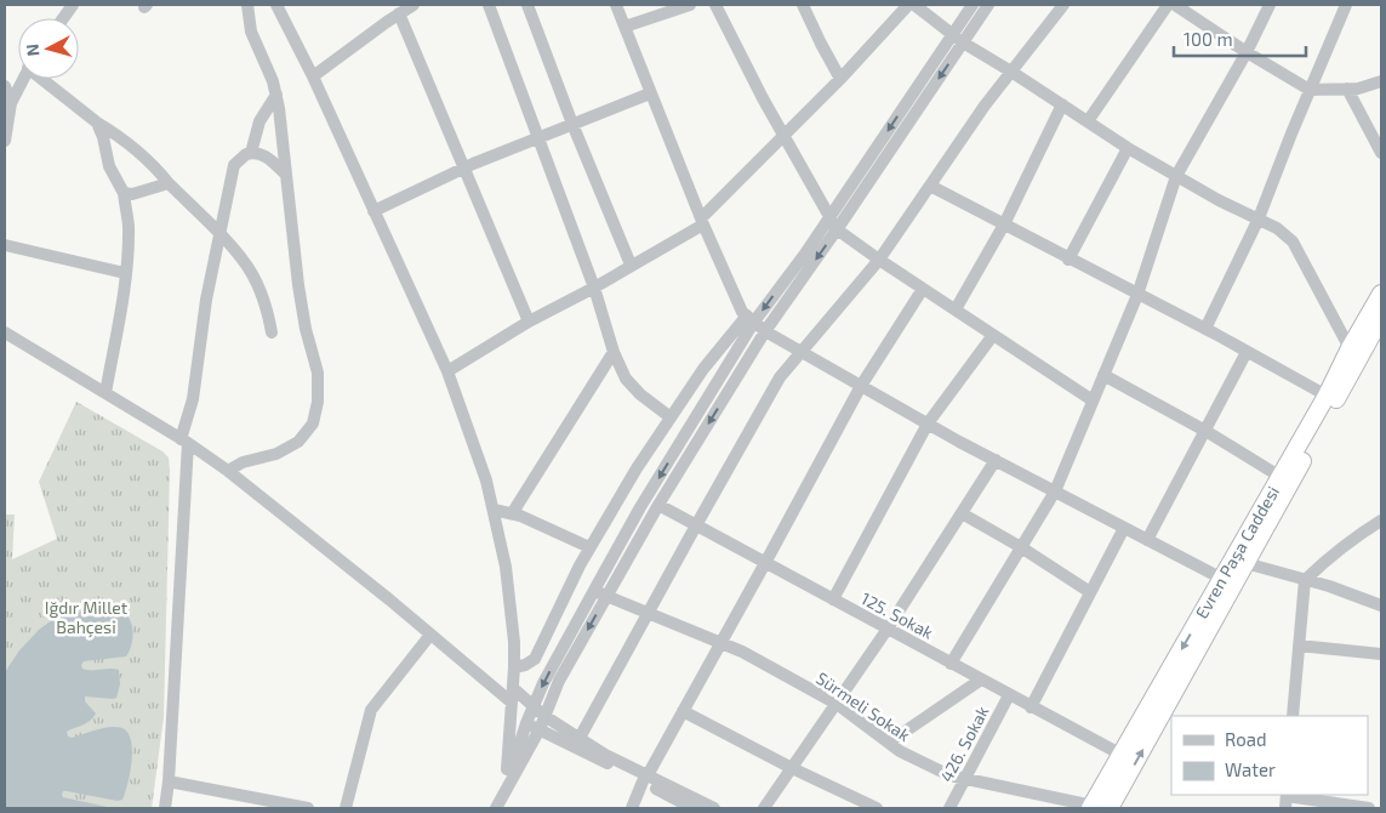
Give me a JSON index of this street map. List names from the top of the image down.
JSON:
{
  "streets": {
    "highway": ["Evren Paşa Caddesi"],
    "street": ["125. Sokak", "Sürmeli Sokak", "426. Sokak"]
  },
  "crossings": [
    ["Evren Paşa Caddesi", "125. Sokak"],
    ["Evren Paşa Caddesi", "Sürmeli Sokak"],
    ["125. Sokak", "426. Sokak"],
    ["Sürmeli Sokak", "426. Sokak"]
  ],
  "parks": ["Iğdır Millet Bahçesi"],
  "legend": ["Road", "Water"],
  "scale_bar": "100 m",
  "north": "left"
}
